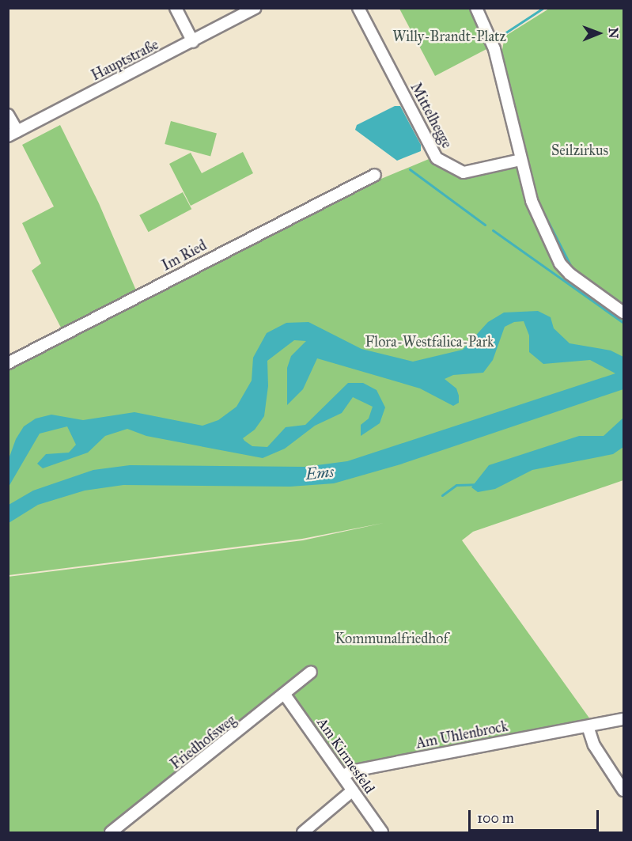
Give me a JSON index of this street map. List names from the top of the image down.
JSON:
{
  "streets": {
    "street": [
      "Hauptstraße",
      "Mittelhegge",
      "Im Ried",
      "Am Uhlenbrock",
      "Friedhofsweg",
      "Am Kirmesfeld"
    ]
  },
  "crossings": [
    ["Am Uhlenbrock", "Am Kirmesfeld"],
    ["Friedhofsweg", "Am Kirmesfeld"]
  ],
  "water": ["Ems"],
  "parks": [
    "Willy-Brandt-Platz",
    "Seilzirkus",
    "Flora-Westfalica-Park",
    "Kommunalfriedhof"
  ],
  "scale_bar": "100 m",
  "north": "right"
}
